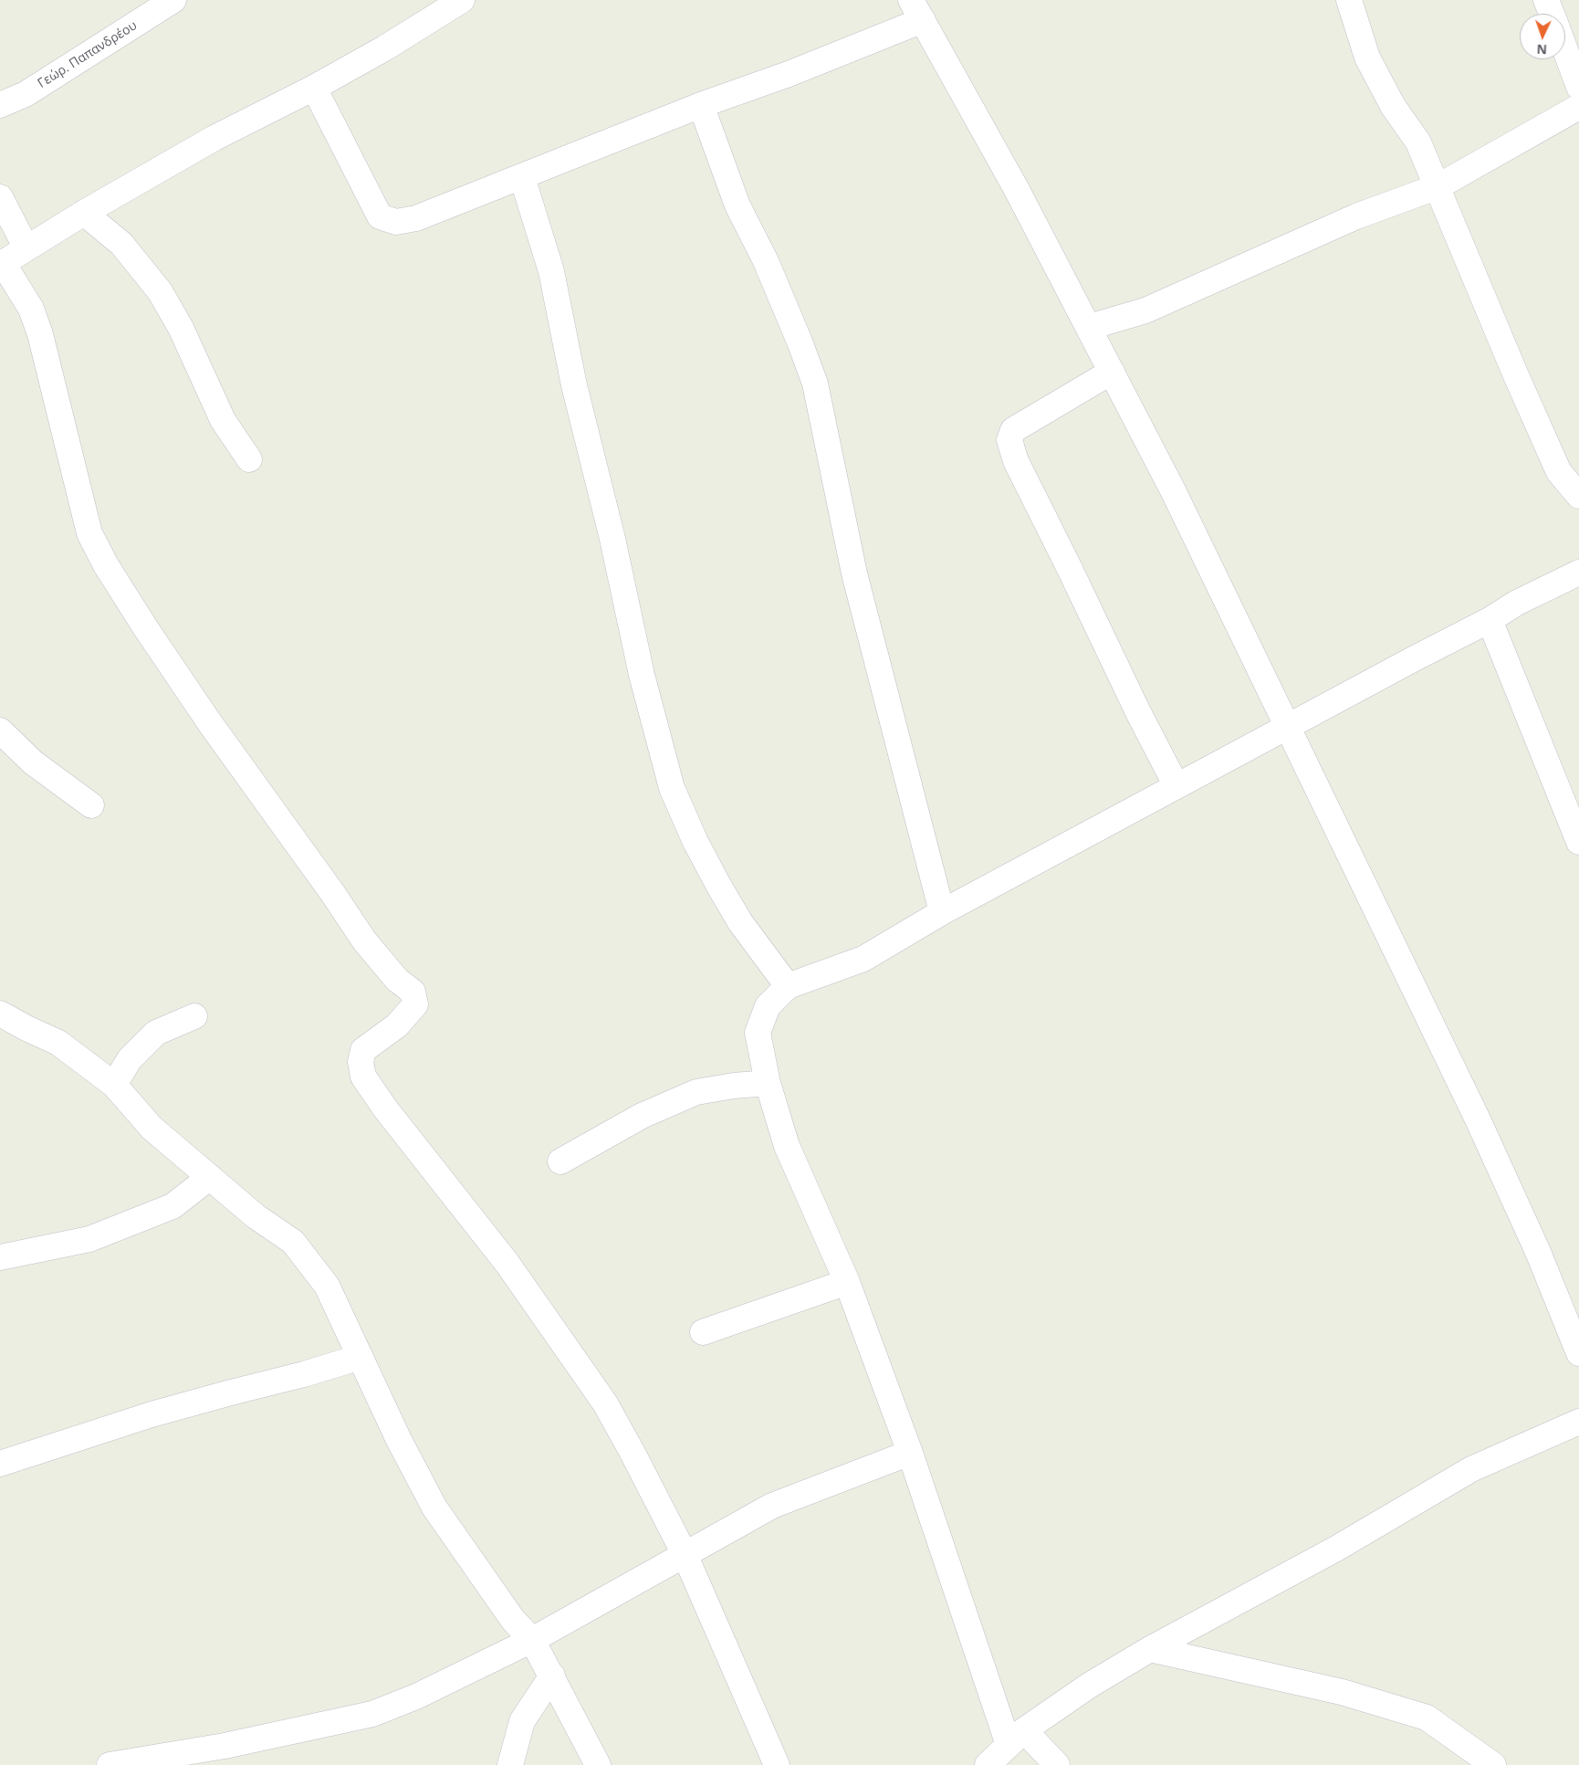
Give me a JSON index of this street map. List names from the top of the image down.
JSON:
{
  "streets": {
    "street": ["Γεώρ. Παπανδρέου"]
  },
  "north": "bottom"
}
